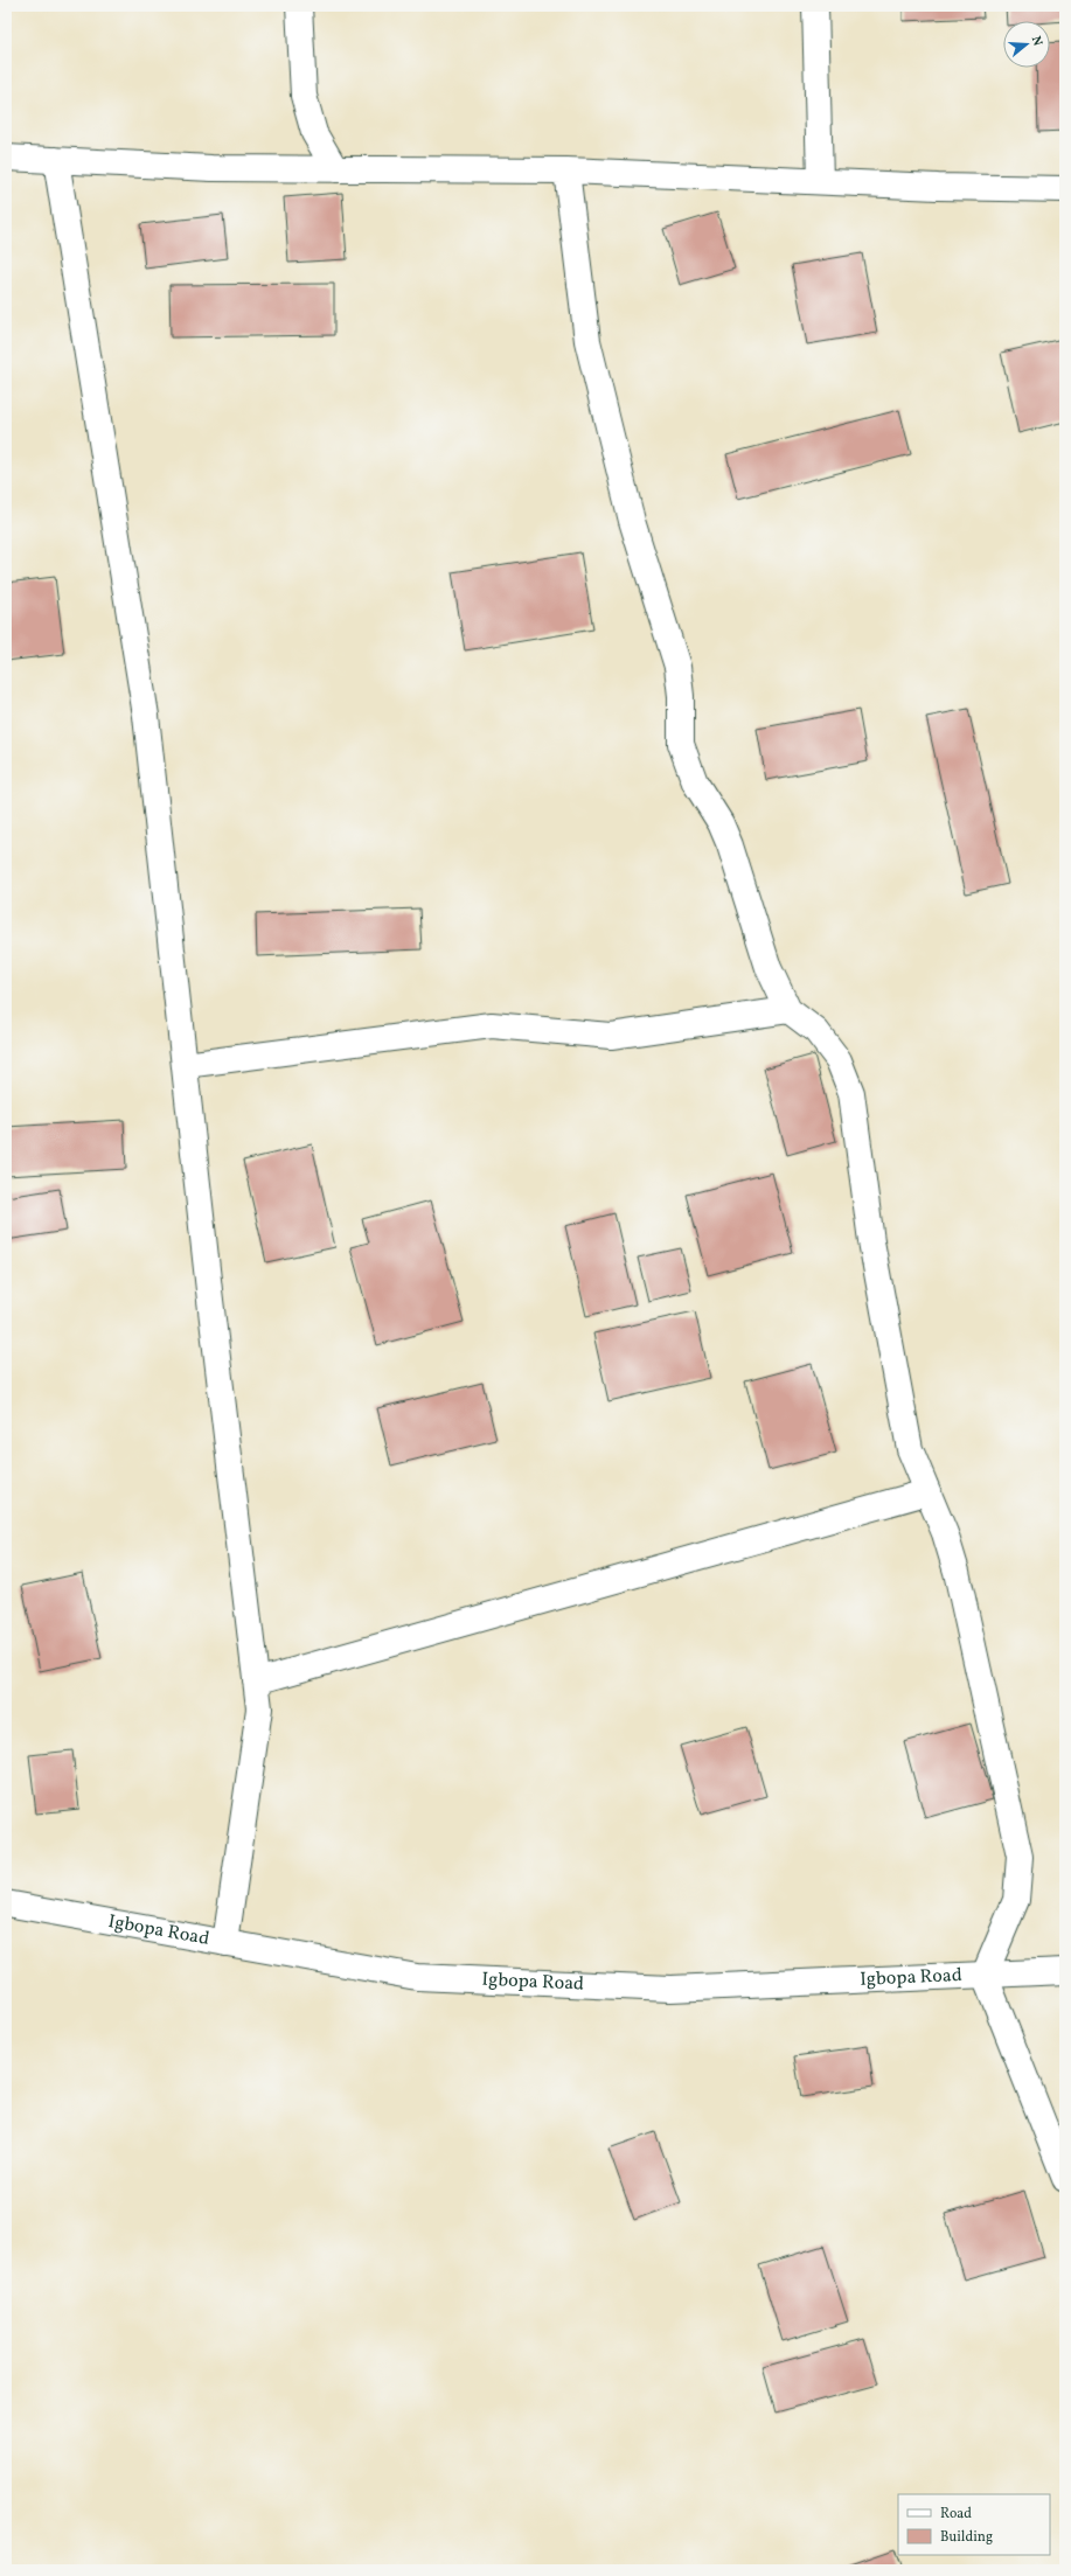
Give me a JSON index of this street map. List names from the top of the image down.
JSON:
{
  "streets": {
    "street": ["Igbopa Road"]
  },
  "legend": ["Road", "Building"],
  "north": "right"
}
